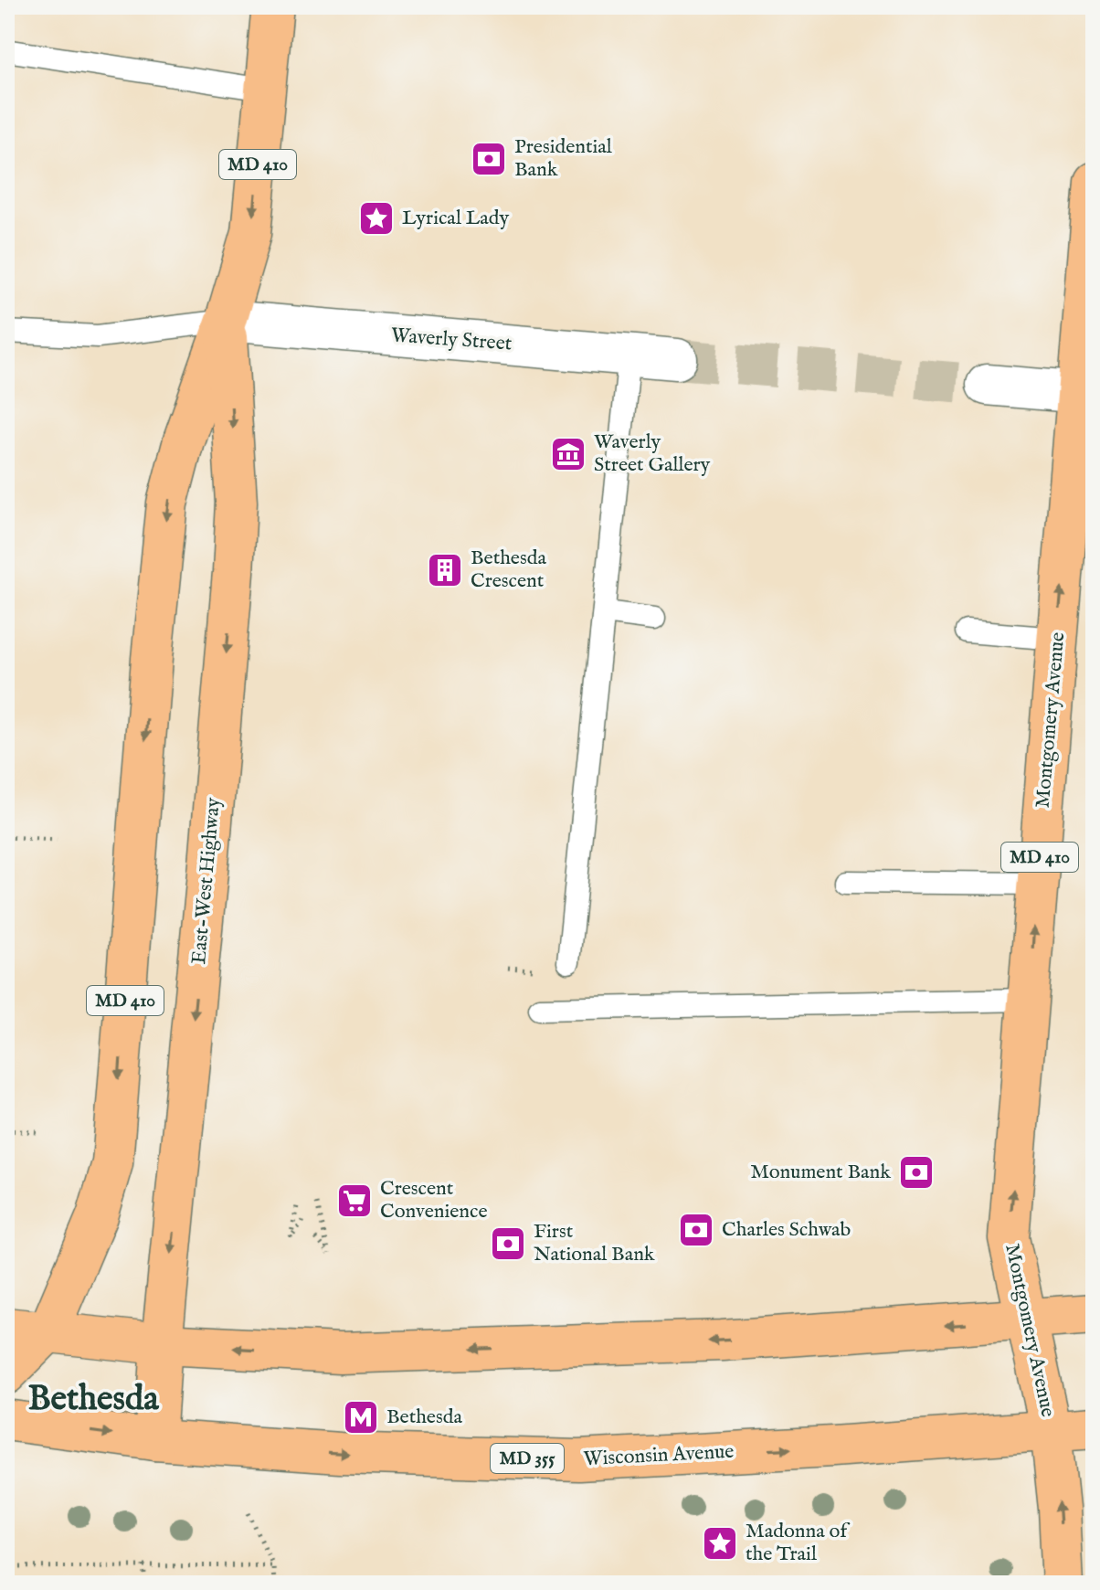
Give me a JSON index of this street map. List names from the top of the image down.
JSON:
{
  "streets": {
    "main road": [
      "MD 410",
      "Montgomery Avenue",
      "East-West Highway",
      "Wisconsin Avenue",
      "MD 355"
    ],
    "street": ["Waverly Street"]
  },
  "crossings": [
    ["Waverly Street", "East-West Highway"],
    ["Montgomery Avenue", "Wisconsin Avenue"],
    ["East-West Highway", "Wisconsin Avenue"]
  ],
  "one_way": ["Montgomery Avenue", "East-West Highway"],
  "districts": ["Bethesda"],
  "places": {
    "bank": [
      "Presidential Bank",
      "Monument Bank",
      "Charles Schwab",
      "First National Bank"
    ],
    "place": ["Lyrical Lady", "Madonna of the Trail"],
    "museum": ["Waverly Street Gallery"],
    "building": ["Bethesda Crescent"],
    "supermarket": ["Crescent Convenience"],
    "metro station": ["Bethesda"]
  }
}
